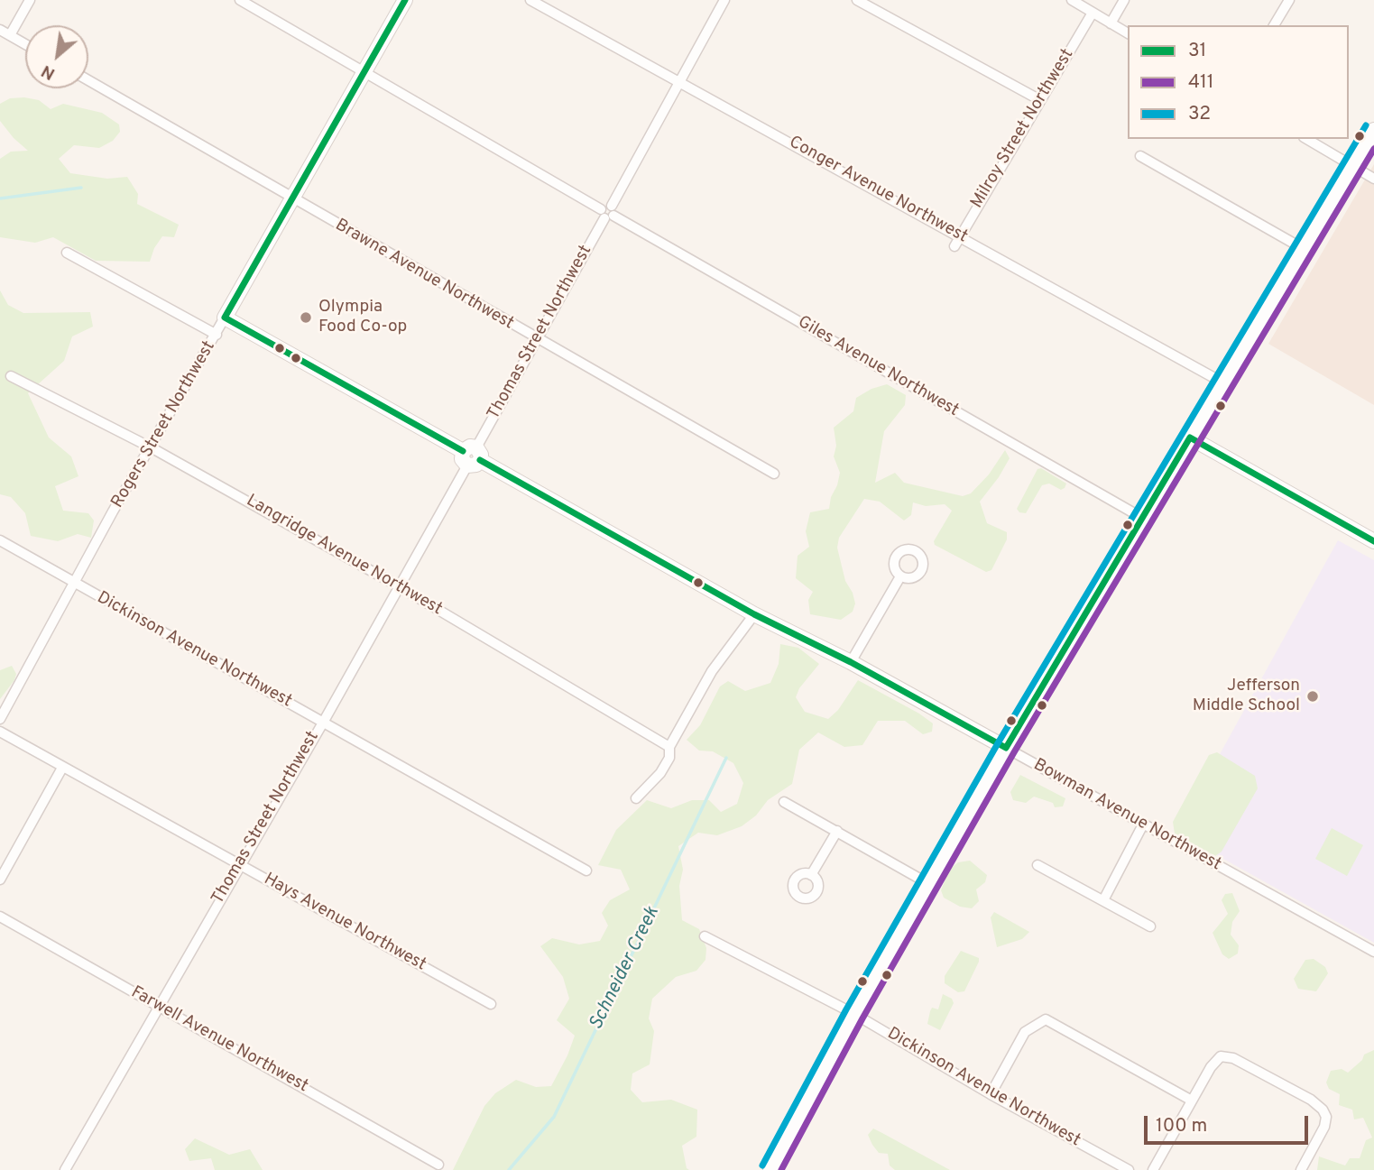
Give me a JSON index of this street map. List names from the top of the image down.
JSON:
{
  "streets": {
    "street": [
      "Milroy Street Northwest",
      "Conger Avenue Northwest",
      "Brawne Avenue Northwest",
      "Thomas Street Northwest",
      "Giles Avenue Northwest",
      "Rogers Street Northwest",
      "Langridge Avenue Northwest",
      "Dickinson Avenue Northwest",
      "Bowman Avenue Northwest",
      "Hays Avenue Northwest",
      "Farwell Avenue Northwest"
    ]
  },
  "crossings": [
    ["Milroy Street Northwest", "Conger Avenue Northwest"],
    ["Conger Avenue Northwest", "Thomas Street Northwest"],
    ["Brawne Avenue Northwest", "Thomas Street Northwest"],
    ["Brawne Avenue Northwest", "Rogers Street Northwest"],
    ["Thomas Street Northwest", "Giles Avenue Northwest"],
    ["Thomas Street Northwest", "Langridge Avenue Northwest"],
    ["Thomas Street Northwest", "Dickinson Avenue Northwest"],
    ["Thomas Street Northwest", "Bowman Avenue Northwest"],
    ["Thomas Street Northwest", "Hays Avenue Northwest"],
    ["Thomas Street Northwest", "Farwell Avenue Northwest"],
    ["Giles Avenue Northwest", "Rogers Street Northwest"],
    ["Rogers Street Northwest", "Langridge Avenue Northwest"],
    ["Rogers Street Northwest", "Dickinson Avenue Northwest"],
    ["Rogers Street Northwest", "Bowman Avenue Northwest"]
  ],
  "water": ["Schneider Creek"],
  "places": ["Olympia Food Co-op", "Jefferson Middle School"],
  "lines": ["transit line 31", "transit line 32", "transit line 411"],
  "legend": ["31", "411", "32"],
  "scale_bar": "100 m",
  "north": "bottom left"
}
